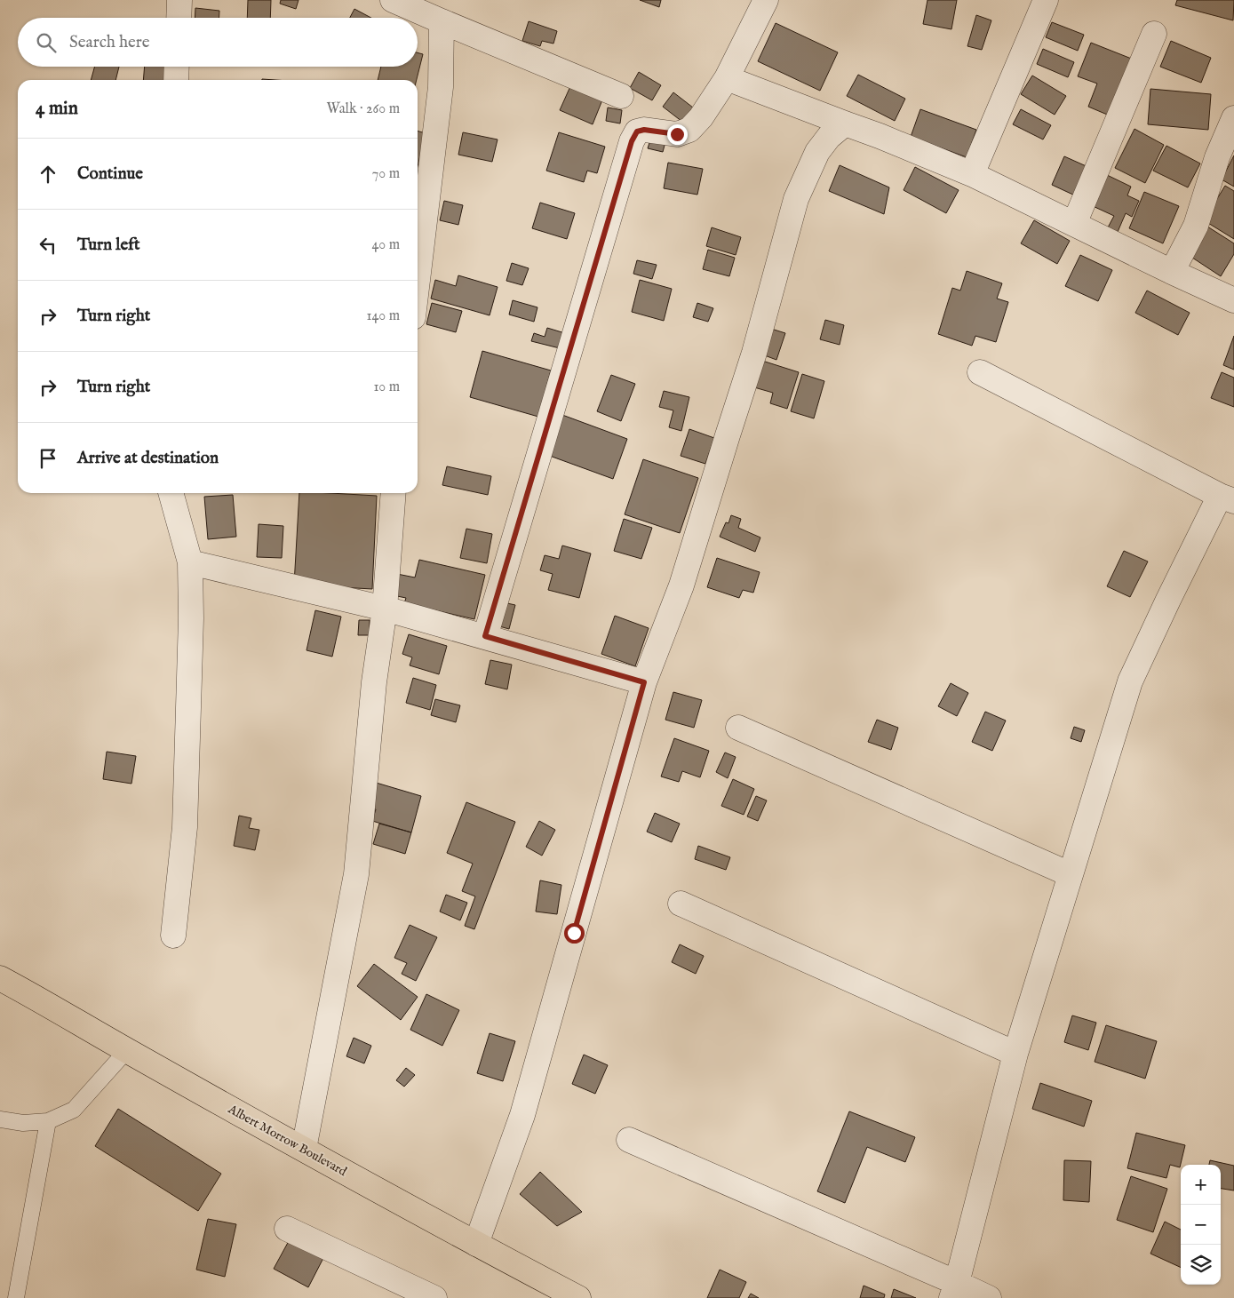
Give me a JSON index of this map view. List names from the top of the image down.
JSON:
{
  "streets": {
    "highway": ["Albert Morrow Boulevard"]
  },
  "page": {
    "search": "Search here",
    "heading": ["4 min", "Walk · 260 m"],
    "list": [
      ["Continue", "70 m"],
      ["Turn left", "40 m"],
      ["Turn right", "140 m"],
      ["Turn right", "10 m"],
      "Arrive at destination"
    ],
    "map_buttons": ["+", "−"]
  }
}
